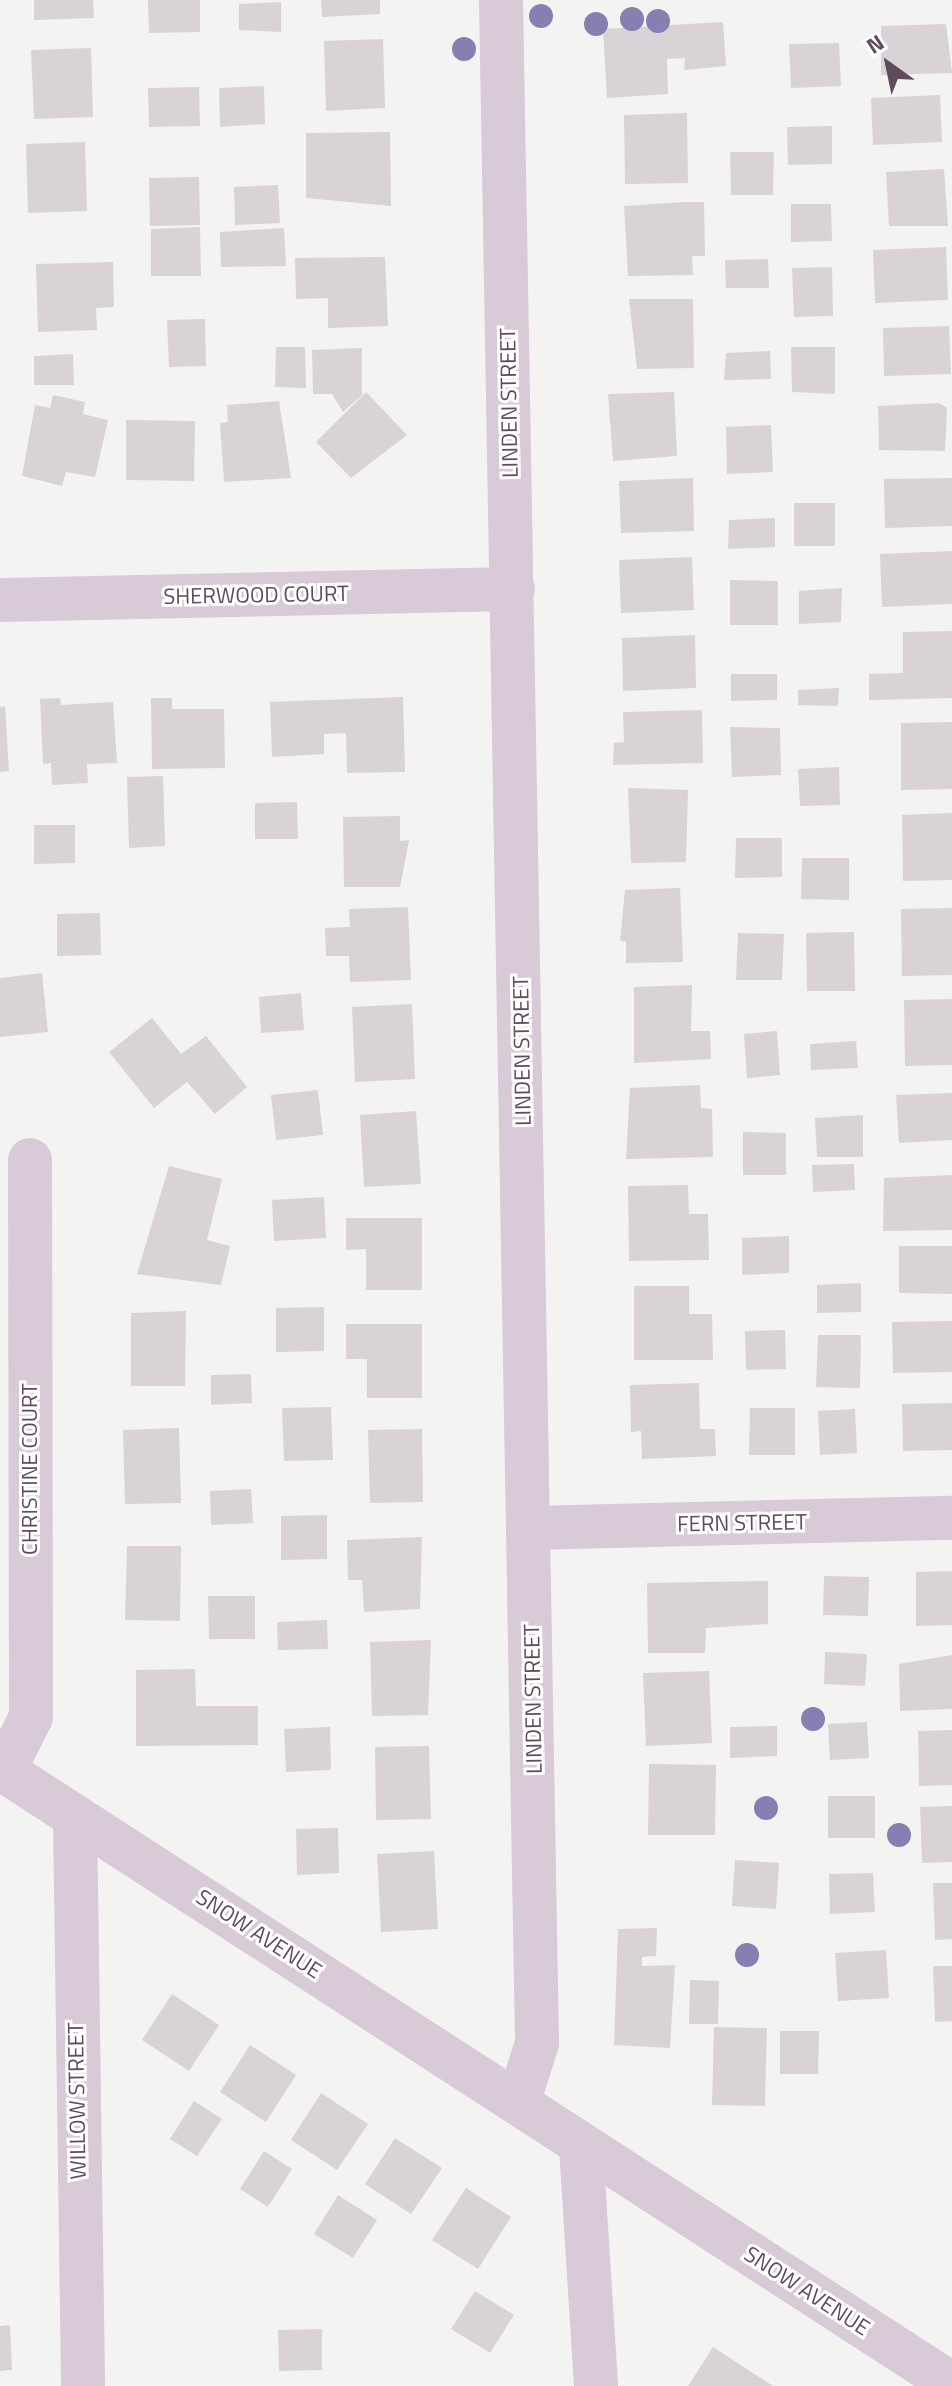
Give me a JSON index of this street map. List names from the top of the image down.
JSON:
{
  "streets": {
    "street": [
      "LINDEN STREET",
      "SHERWOOD COURT",
      "CHRISTINE COURT",
      "FERN STREET",
      "SNOW AVENUE",
      "WILLOW STREET"
    ]
  },
  "crossings": [
    ["LINDEN STREET", "SHERWOOD COURT"],
    ["LINDEN STREET", "FERN STREET"],
    ["LINDEN STREET", "SNOW AVENUE"],
    ["CHRISTINE COURT", "SNOW AVENUE"],
    ["SNOW AVENUE", "WILLOW STREET"]
  ],
  "north": "top left"
}
